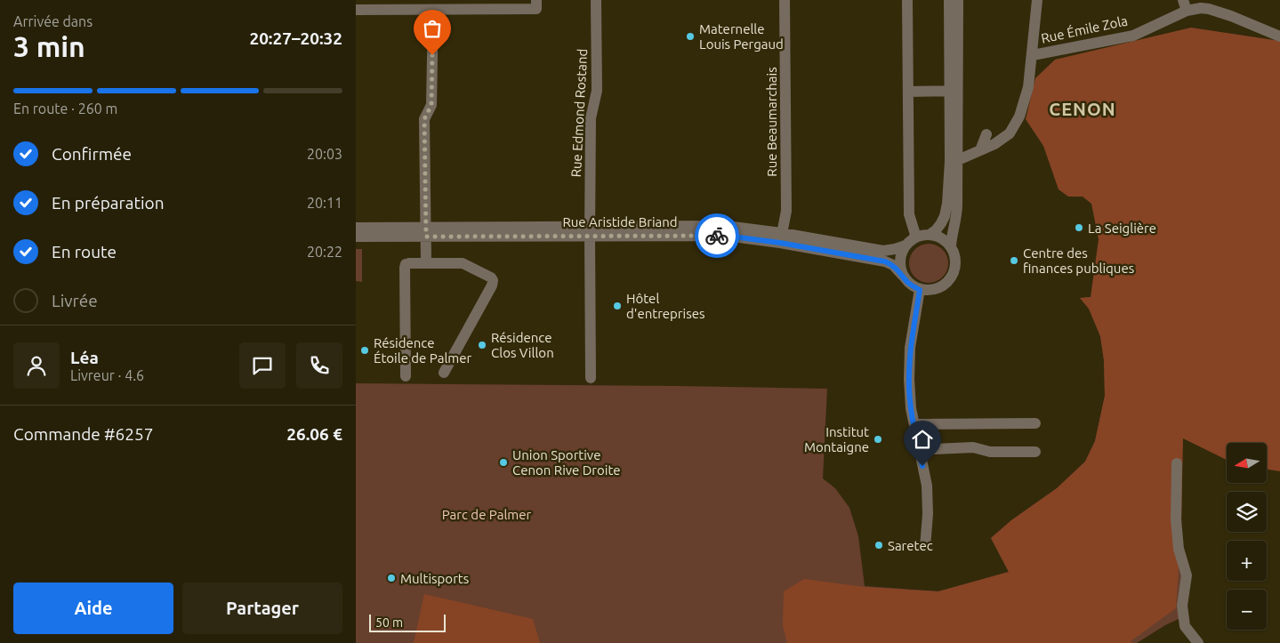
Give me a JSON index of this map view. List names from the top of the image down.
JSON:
{
  "streets": {
    "street": [
      "Rue Émile Zola",
      "Rue Edmond Rostand",
      "Rue Beaumarchais",
      "Rue Aristide Briand"
    ]
  },
  "crossings": [
    ["Rue Edmond Rostand", "Rue Aristide Briand"],
    ["Rue Beaumarchais", "Rue Aristide Briand"]
  ],
  "districts": ["CENON"],
  "parks": ["Parc de Palmer"],
  "places": [
    "Maternelle Louis Pergaud",
    "La Seiglière",
    "Centre des finances publiques",
    "Hôtel d'entreprises",
    "Résidence Clos Villon",
    "Résidence Étoile de Palmer",
    "Institut Montaigne",
    "Union Sportive Cenon Rive Droite",
    "Saretec",
    "Multisports"
  ],
  "scale_bar": "50 m",
  "north": "left",
  "page": {
    "heading": ["3 min", "Arrivée dans", "20:27–20:32"],
    "panel": [
      "Léa",
      "Livreur · 4.6",
      "Commande #6257",
      "26.06 €"
    ],
    "bar": "En route · 260 m",
    "list": [
      ["Confirmée", "20:03"],
      ["En préparation", "20:11"],
      ["En route", "20:22"],
      "Livrée"
    ],
    "map_buttons": ["+", "−"],
    "buttons": ["Aide", "Partager"],
    "scale": "50 m"
  }
}
